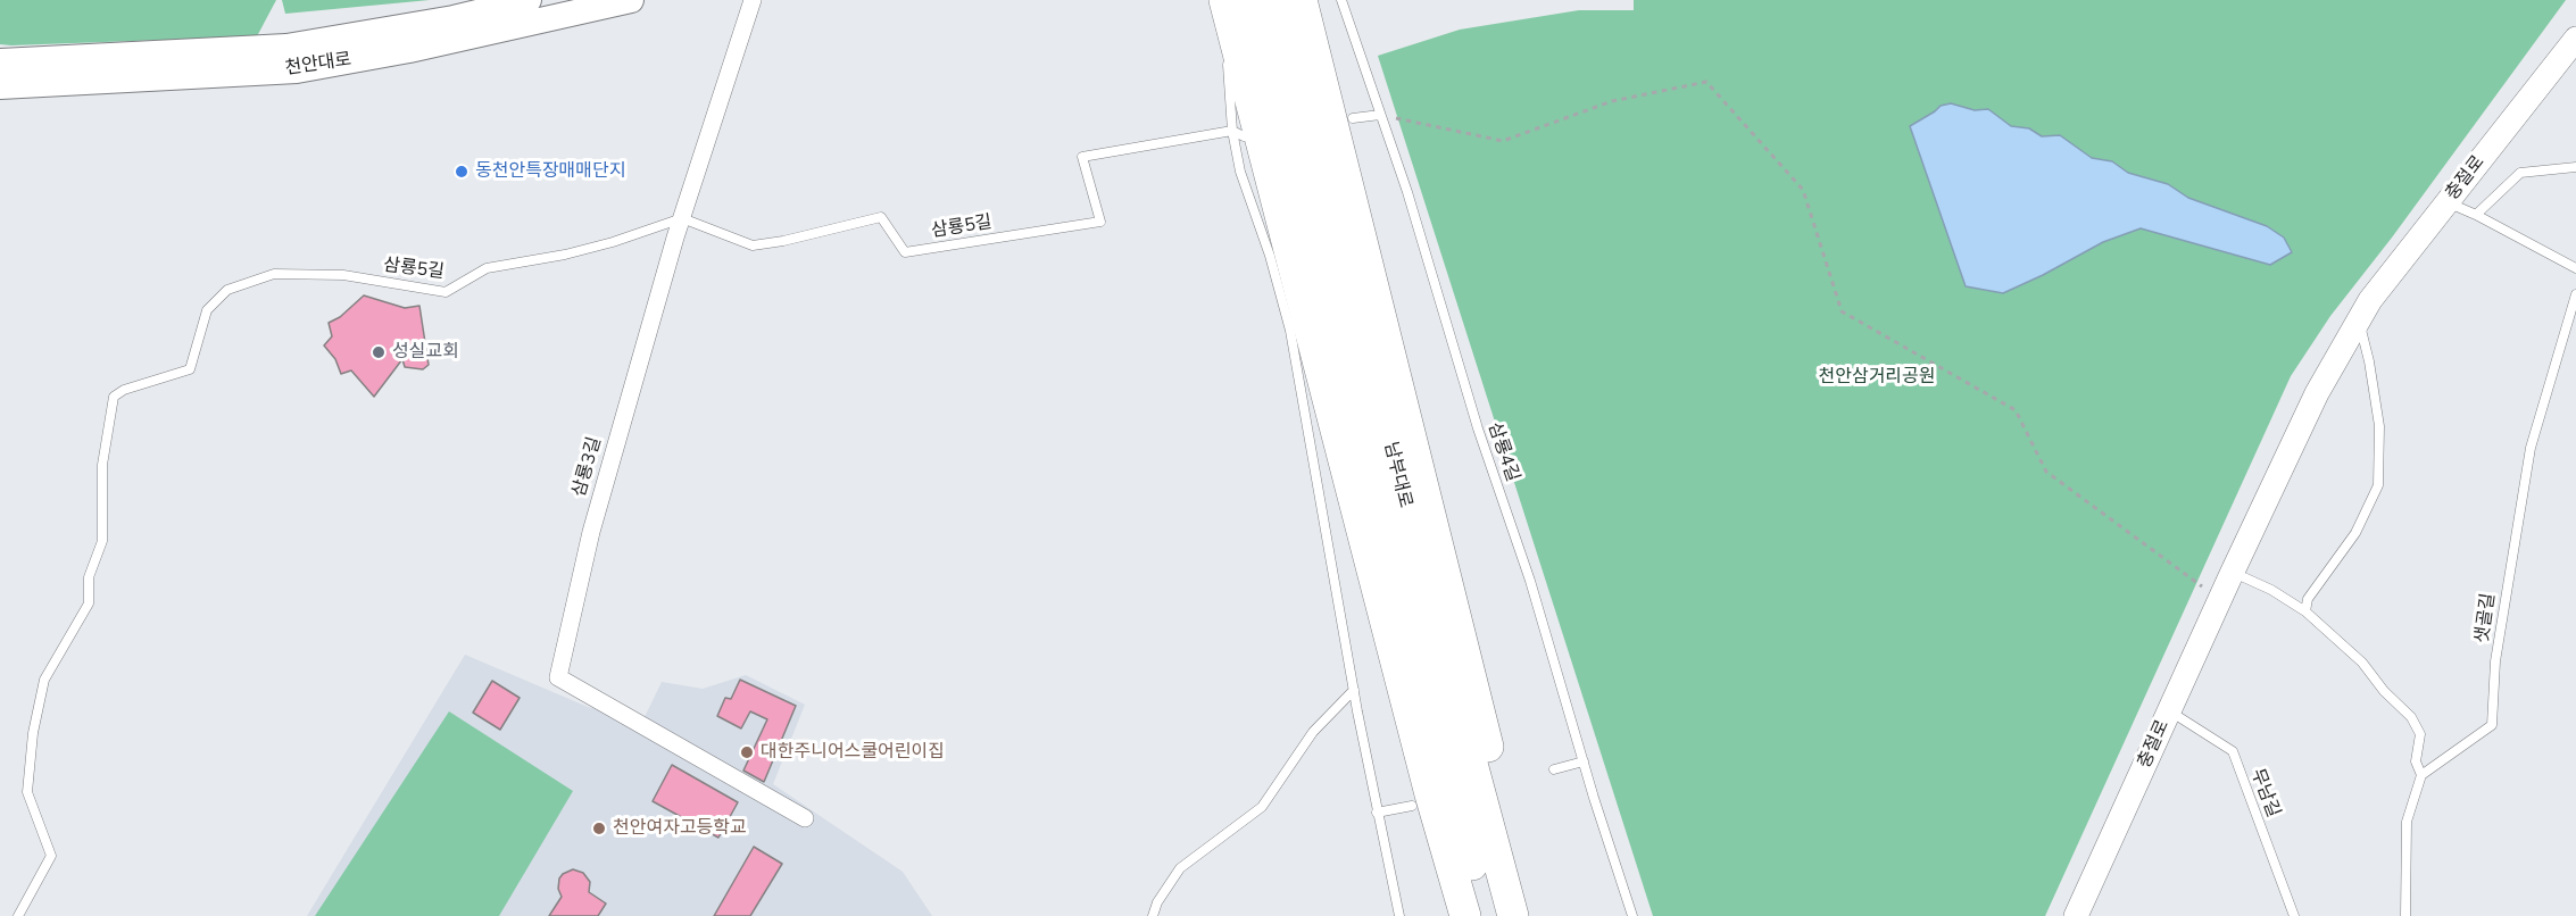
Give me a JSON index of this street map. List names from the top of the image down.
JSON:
{
  "streets": {
    "highway": ["남부대로"],
    "main road": ["천안대로"],
    "street": ["충절로", "삼룡3길"],
    "lane": [
      "삼룡5길",
      "삼룡4길",
      "샛골길",
      "무남길"
    ]
  },
  "crossings": [
    ["충절로", "무남길"],
    ["삼룡5길", "삼룡3길"]
  ],
  "parks": ["천안삼거리공원"],
  "places": [
    "동천안특장매매단지",
    "성실교회",
    "대한주니어스쿨어린이집",
    "천안여자고등학교"
  ]
}
